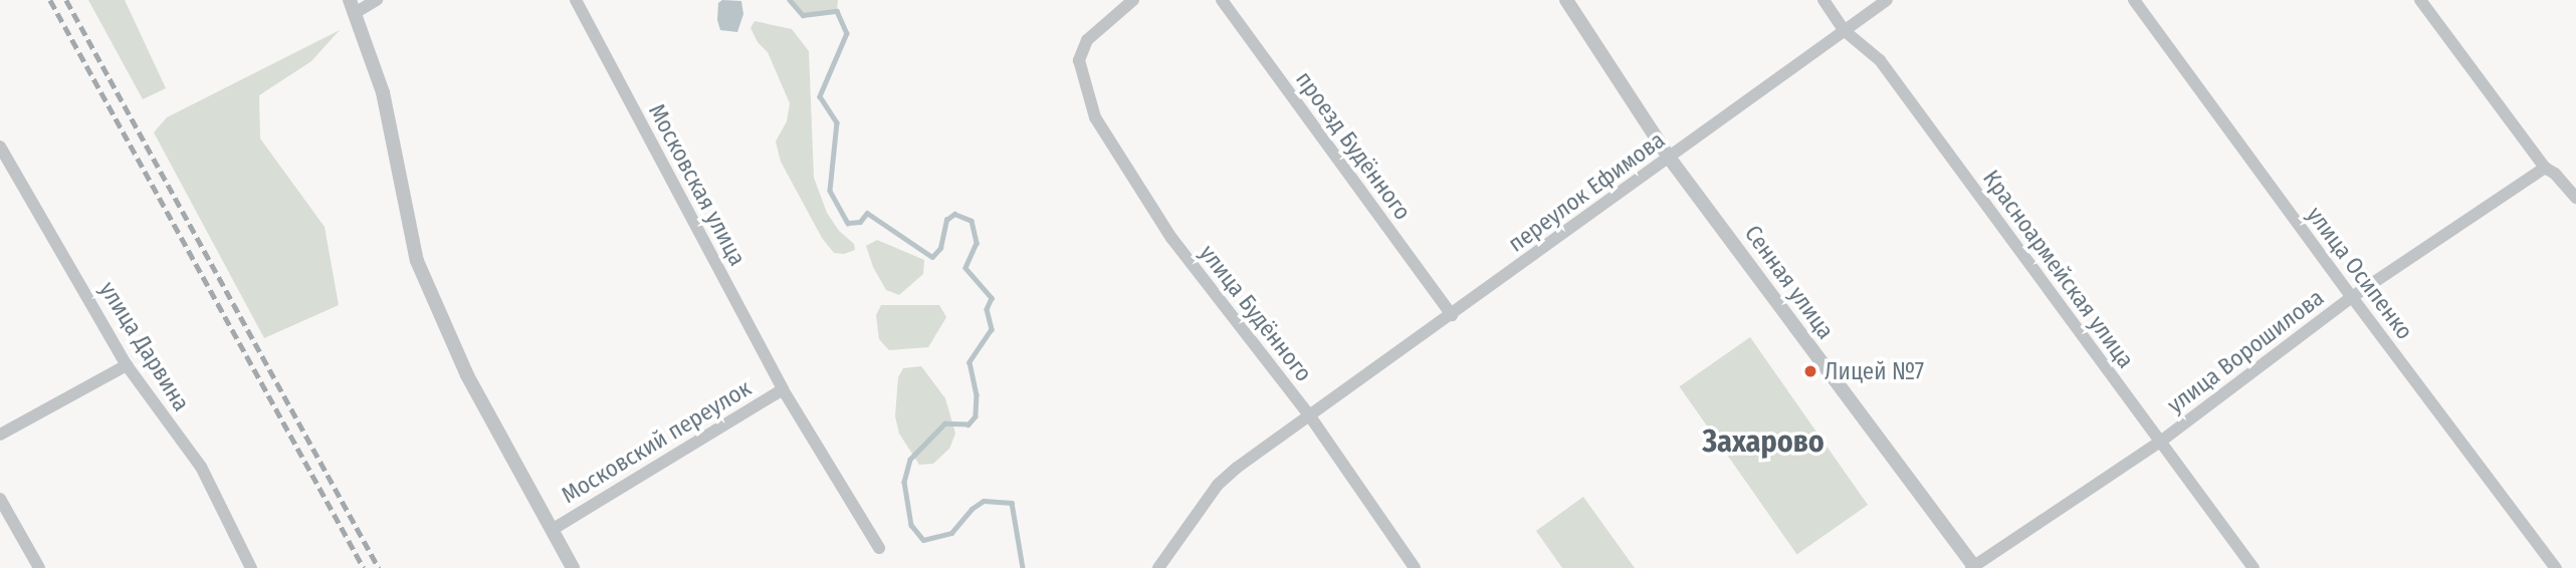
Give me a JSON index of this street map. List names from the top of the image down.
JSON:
{
  "streets": {
    "street": [
      "проезд Будённого",
      "Московская улица",
      "переулок Ефимова",
      "Красноармейская улица",
      "улица Осипенко",
      "Сенная улица",
      "улица Будённого",
      "улица Дарвина",
      "улица Ворошилова",
      "Московский переулок"
    ]
  },
  "crossings": [
    ["проезд Будённого", "переулок Ефимова"],
    ["Московская улица", "Московский переулок"],
    ["переулок Ефимова", "Красноармейская улица"],
    ["переулок Ефимова", "Сенная улица"],
    ["переулок Ефимова", "улица Будённого"],
    ["Красноармейская улица", "улица Ворошилова"],
    ["улица Осипенко", "улица Ворошилова"],
    ["Сенная улица", "улица Ворошилова"]
  ],
  "districts": ["Захарово"],
  "places": ["Лицей №7"]
}
